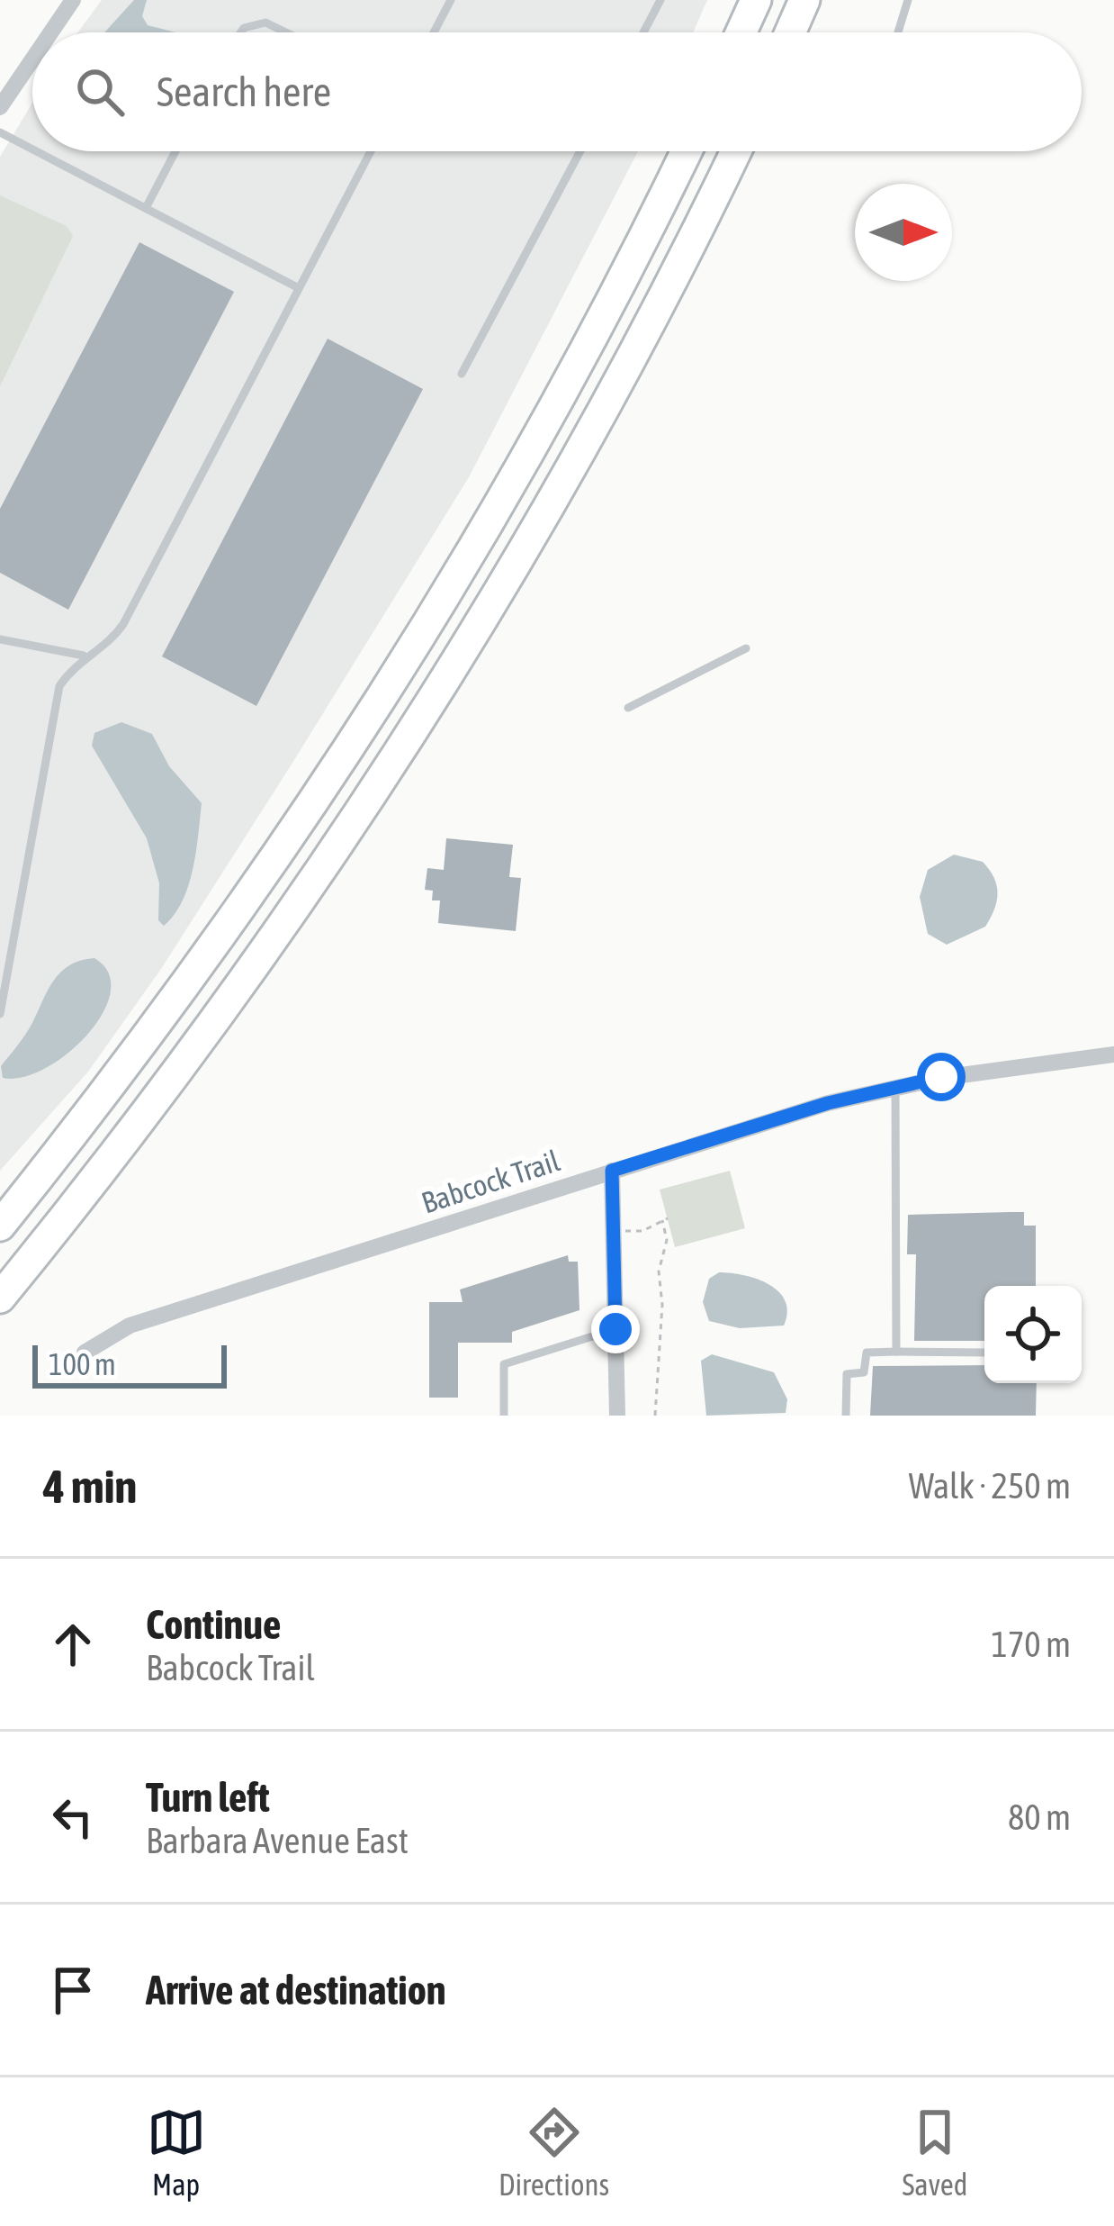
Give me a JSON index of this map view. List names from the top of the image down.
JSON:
{
  "streets": {
    "street": ["Babcock Trail"]
  },
  "scale_bar": "100 m",
  "north": "right",
  "page": {
    "search": "Search here",
    "scale": "100 m",
    "heading": ["4 min", "Walk · 250 m"],
    "list": [
      ["Continue", "Babcock Trail", "170 m"],
      ["Turn left", "Barbara Avenue East", "80 m"],
      "Arrive at destination"
    ],
    "nav": ["Map", "Directions", "Saved"]
  }
}
